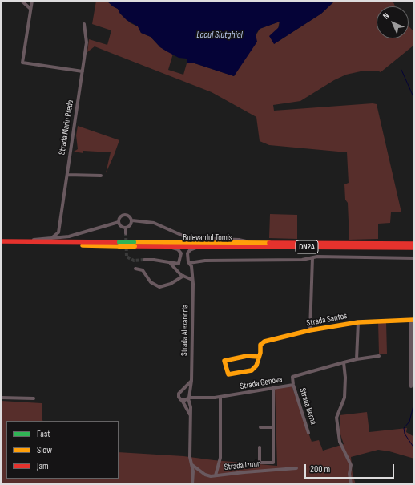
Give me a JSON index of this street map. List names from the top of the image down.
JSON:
{
  "streets": {
    "main road": ["Bulevardul Tomis", "DN2A", "Strada Santos"],
    "street": [
      "Strada Marin Preda",
      "Strada Alexandria",
      "Strada Genova",
      "Strada Berna",
      "Strada Izmir"
    ]
  },
  "crossings": [
    ["Strada Alexandria", "Strada Genova"],
    ["Strada Genova", "Strada Berna"]
  ],
  "water": ["Lacul Siutghiol"],
  "legend": ["Fast", "Slow", "Jam"],
  "scale_bar": "200 m",
  "north": "top left"
}
